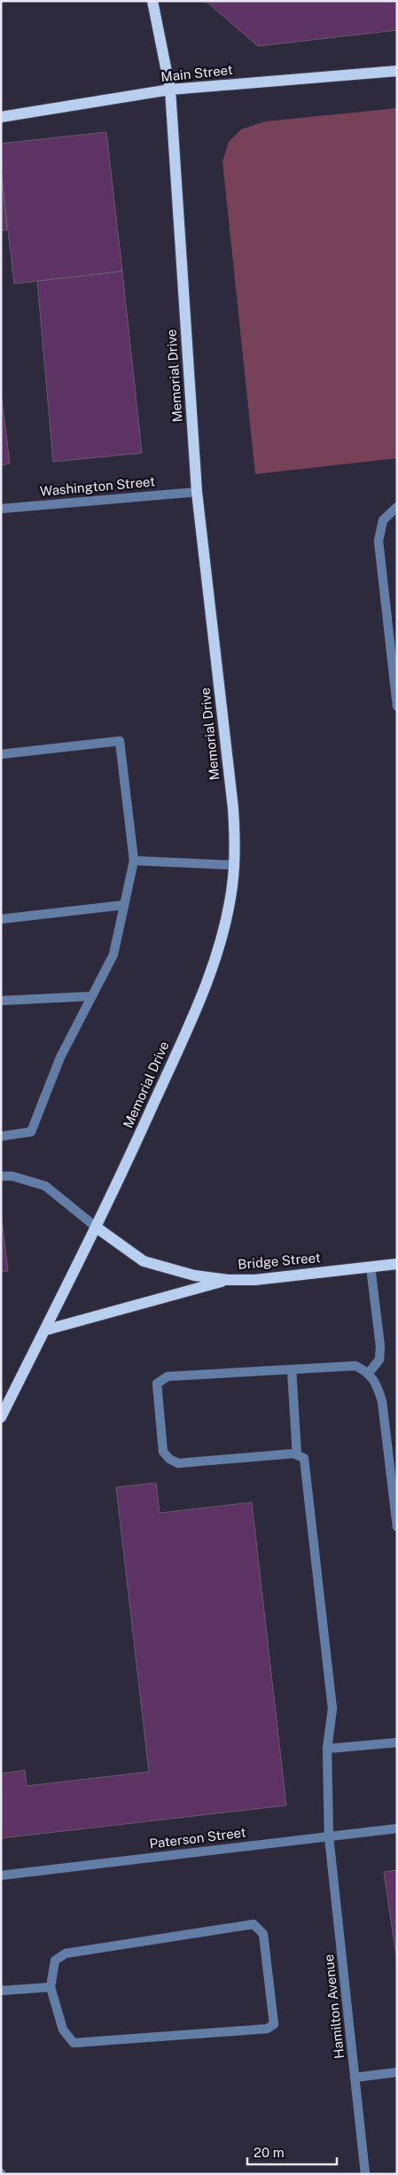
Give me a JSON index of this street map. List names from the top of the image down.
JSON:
{
  "streets": {
    "main road": ["Main Street", "Memorial Drive", "Bridge Street"],
    "street": ["Washington Street", "Paterson Street", "Hamilton Avenue"]
  },
  "crossings": [
    ["Main Street", "Memorial Drive"],
    ["Memorial Drive", "Washington Street"],
    ["Memorial Drive", "Bridge Street"],
    ["Paterson Street", "Hamilton Avenue"]
  ],
  "scale_bar": "20 m"
}
